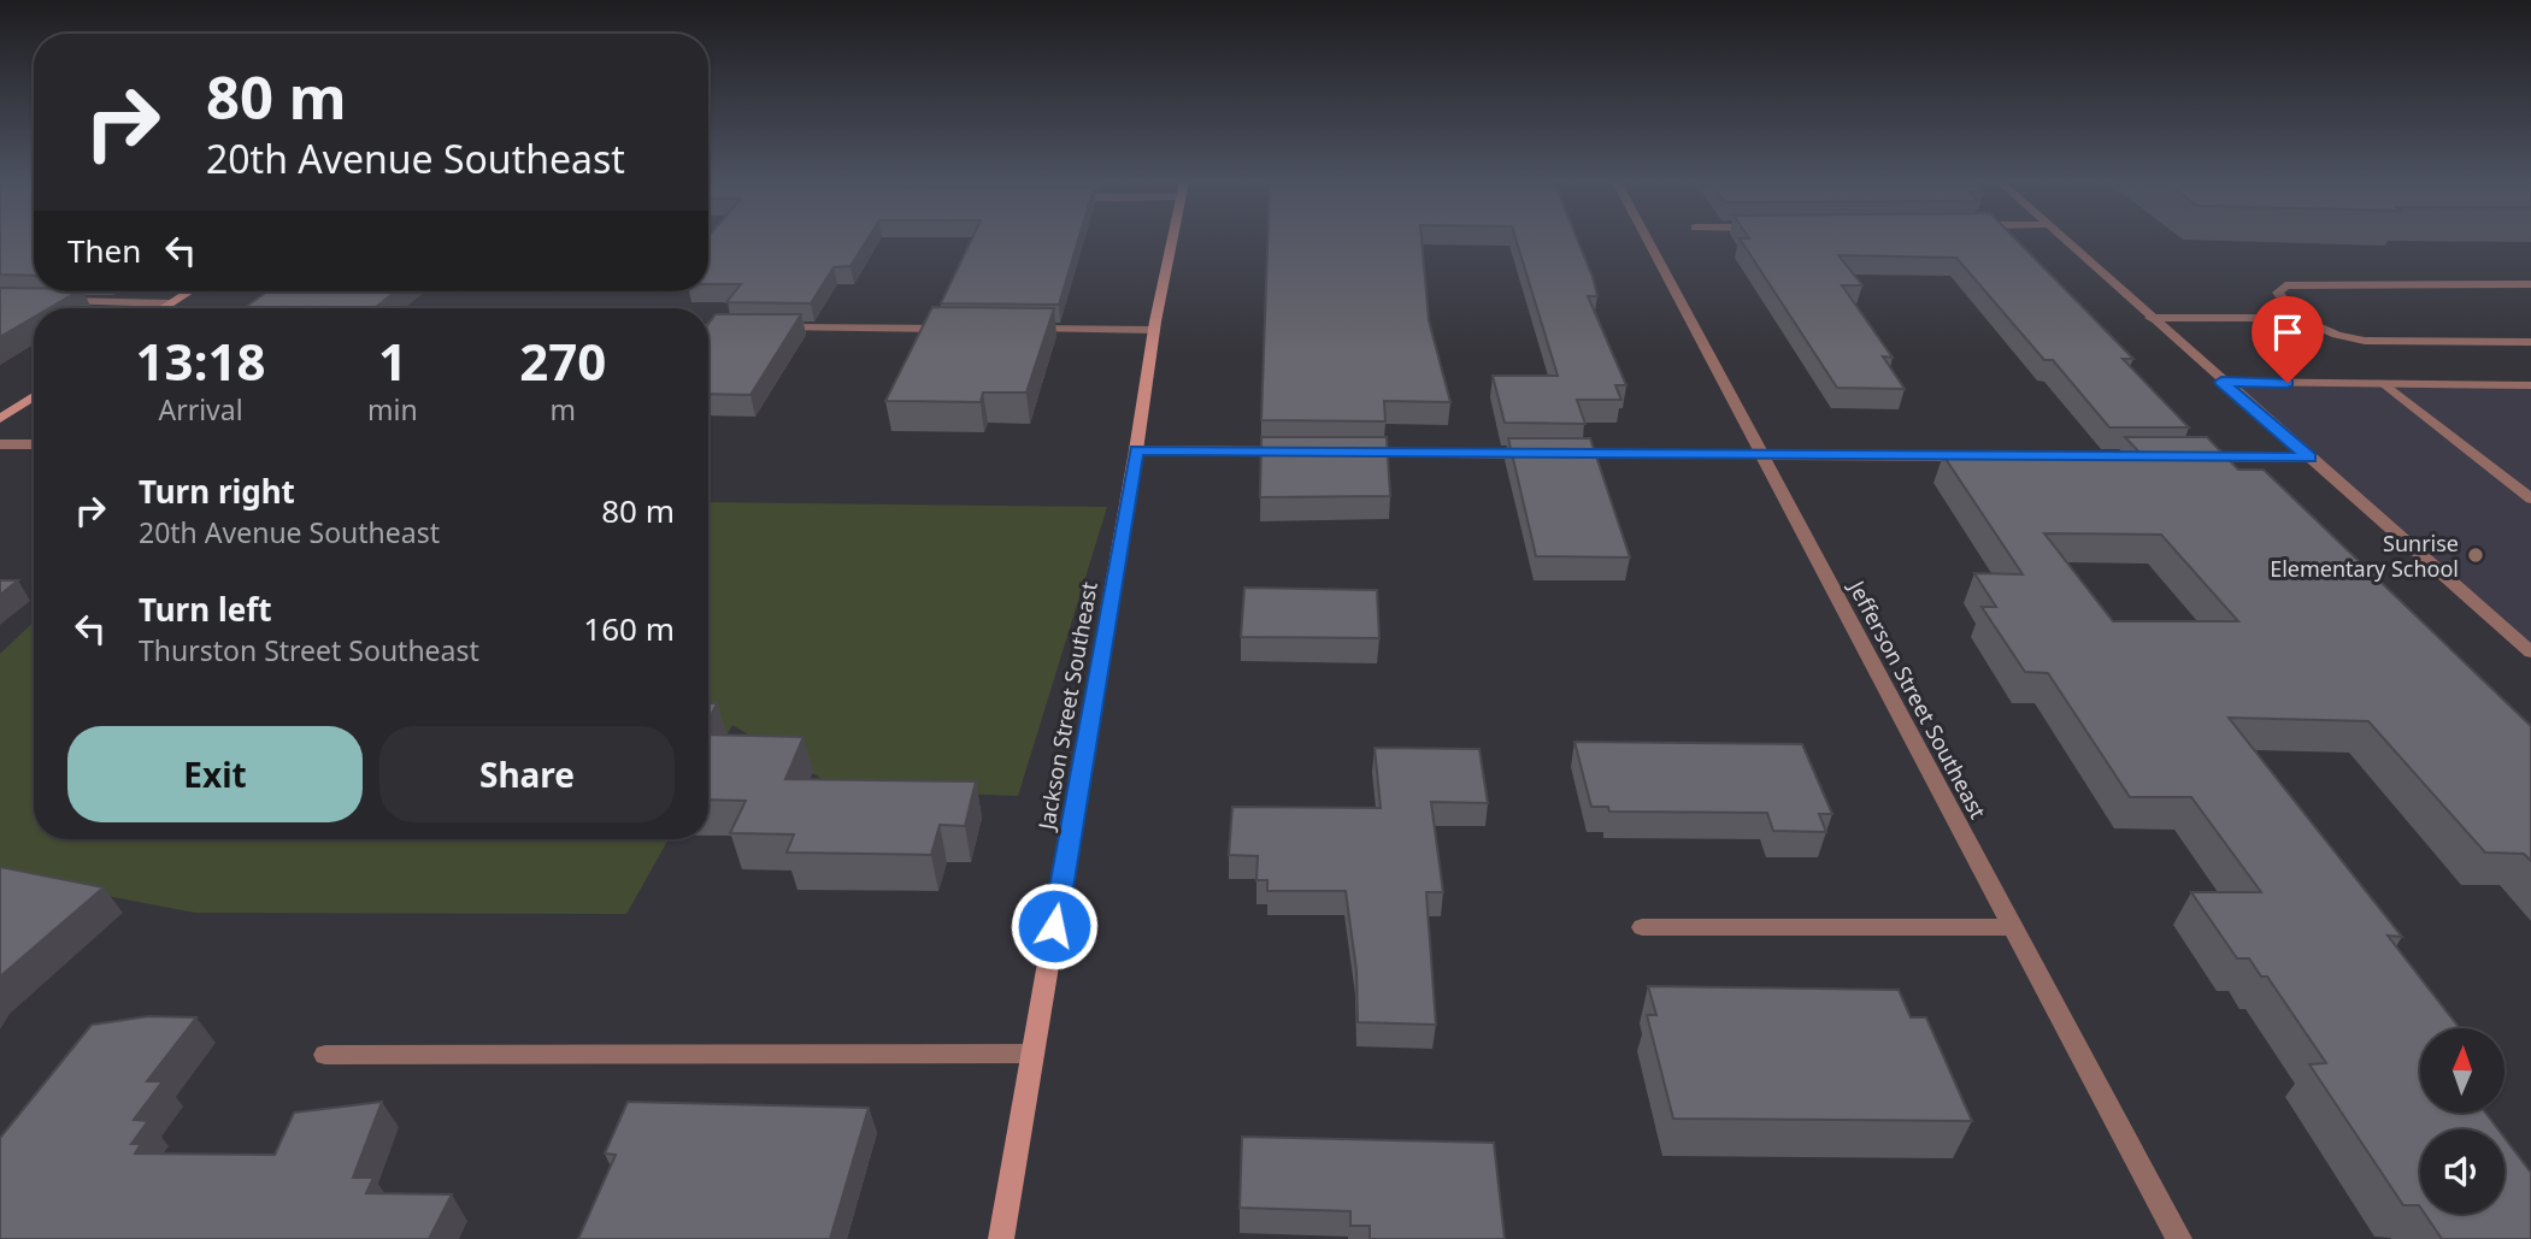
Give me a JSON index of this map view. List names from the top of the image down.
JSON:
{
  "streets": {
    "street": ["Jefferson Street Southeast", "Jackson Street Southeast"]
  },
  "places": ["Sunrise Elementary School"],
  "north": "top",
  "page": {
    "turn": ["80 m", "20th Avenue Southeast"],
    "then": "Then",
    "eta": [
      "13:18",
      "Arrival",
      "1",
      "min",
      "270",
      "m"
    ],
    "list": [
      {
        "name": "Turn right",
        "note": "20th Avenue Southeast",
        "value": "80 m"
      },
      {
        "name": "Turn left",
        "note": "Thurston Street Southeast",
        "value": "160 m"
      }
    ],
    "buttons": ["Exit", "Share"]
  }
}
